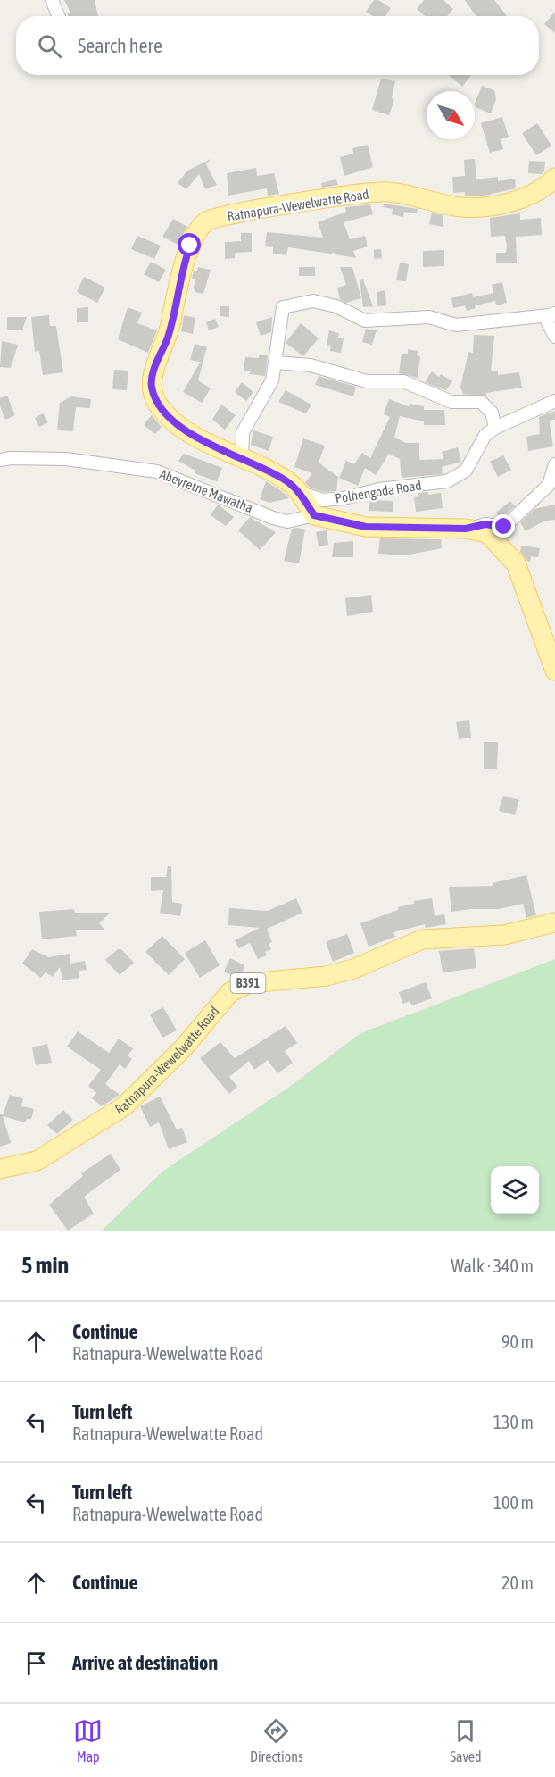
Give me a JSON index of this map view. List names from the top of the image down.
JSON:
{
  "streets": {
    "main road": ["Ratnapura-Wewelwatte Road", "B391"],
    "street": ["Abeyretne Mawatha", "Polhengoda Road"]
  },
  "crossings": [
    ["Ratnapura-Wewelwatte Road", "Abeyretne Mawatha"],
    ["Ratnapura-Wewelwatte Road", "Polhengoda Road"]
  ],
  "north": "bottom right",
  "page": {
    "search": "Search here",
    "heading": ["5 min", "Walk · 340 m"],
    "list": [
      ["Continue", "Ratnapura-Wewelwatte Road", "90 m"],
      ["Turn left", "Ratnapura-Wewelwatte Road", "130 m"],
      ["Turn left", "Ratnapura-Wewelwatte Road", "100 m"],
      ["Continue", "20 m"],
      "Arrive at destination"
    ],
    "nav": ["Map", "Directions", "Saved"]
  }
}
